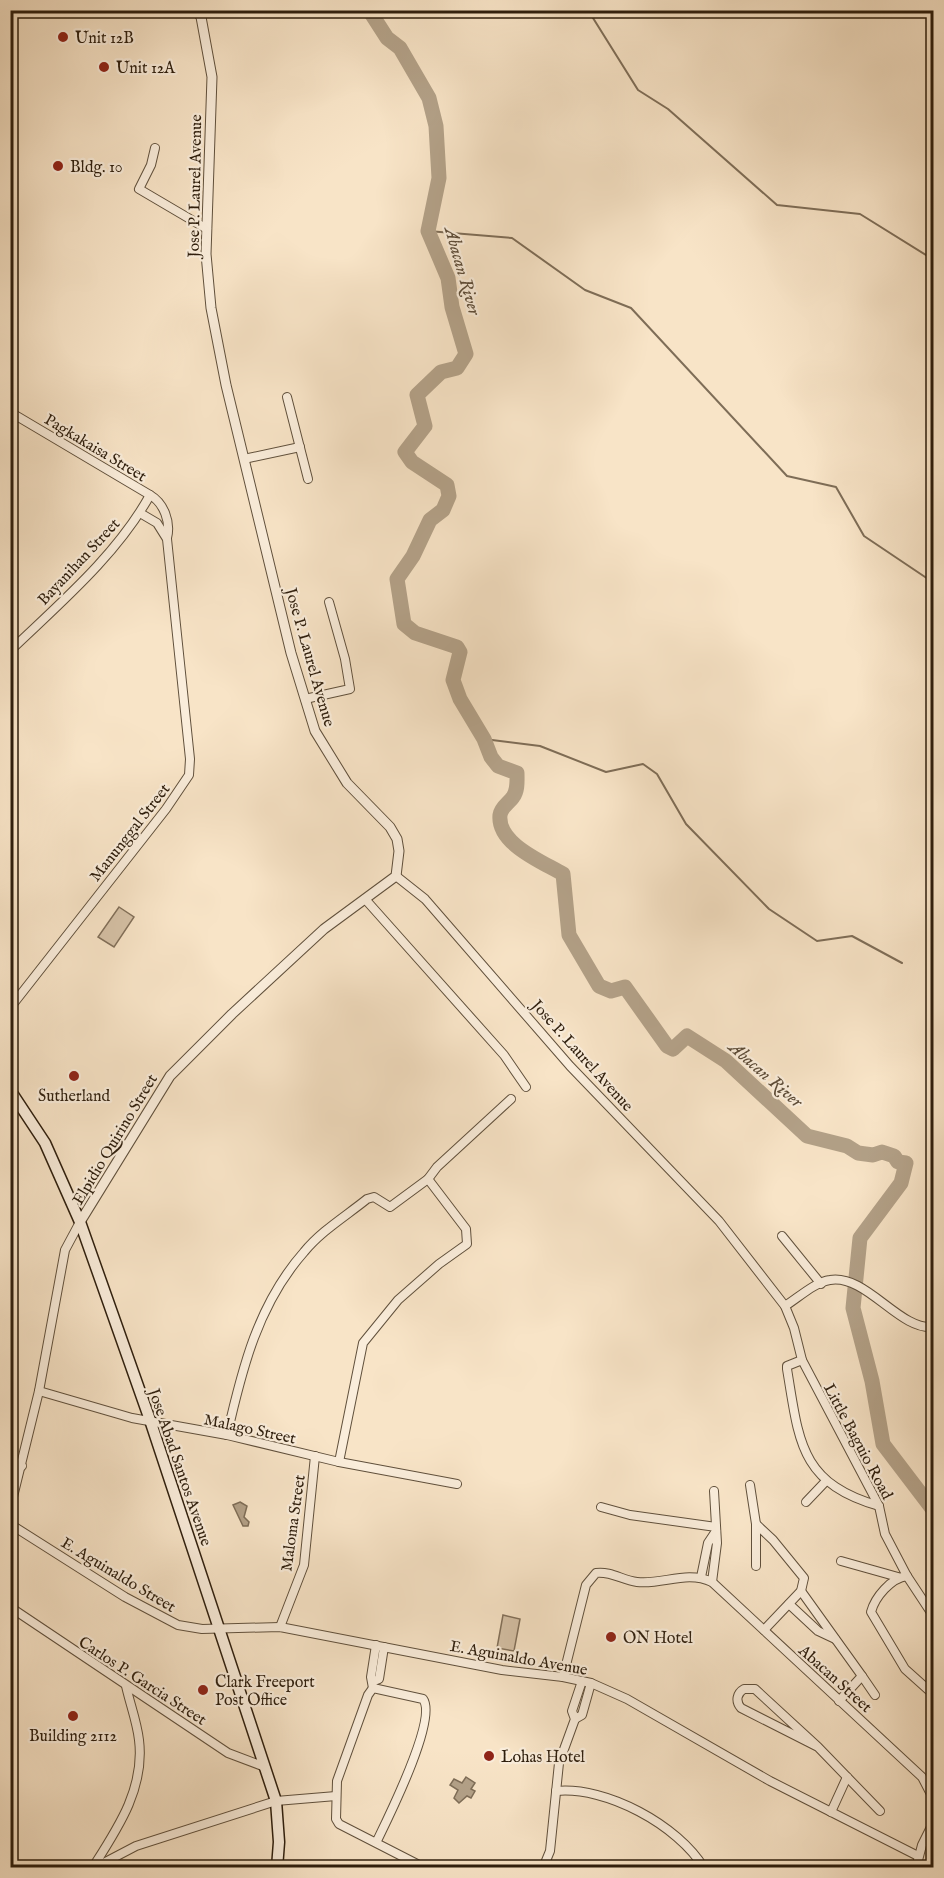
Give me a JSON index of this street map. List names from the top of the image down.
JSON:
{
  "streets": {
    "main road": ["Jose Abad Santos Avenue"],
    "street": [
      "Jose P. Laurel Avenue",
      "Pagkakaisa Street",
      "Bayanihan Street",
      "Manunggal Street",
      "Elpidio Quirino Street",
      "Malago Street",
      "Little Baguio Road",
      "Maloma Street",
      "E. Aguinaldo Street",
      "E. Aguinaldo Avenue",
      "Abacan Street",
      "Carlos P. Garcia Street"
    ]
  },
  "crossings": [
    ["Jose P. Laurel Avenue", "Elpidio Quirino Street"],
    ["Jose P. Laurel Avenue", "Little Baguio Road"],
    ["Pagkakaisa Street", "Bayanihan Street"],
    ["Elpidio Quirino Street", "Malago Street"],
    ["Elpidio Quirino Street", "Jose Abad Santos Avenue"],
    ["Malago Street", "Jose Abad Santos Avenue"],
    ["Malago Street", "Maloma Street"],
    ["Jose Abad Santos Avenue", "E. Aguinaldo Street"],
    ["Jose Abad Santos Avenue", "E. Aguinaldo Avenue"],
    ["Jose Abad Santos Avenue", "Carlos P. Garcia Street"],
    ["Maloma Street", "E. Aguinaldo Avenue"],
    ["E. Aguinaldo Street", "E. Aguinaldo Avenue"]
  ],
  "water": ["Abacan River"],
  "places": [
    "Unit 12B",
    "Unit 12A",
    "Bldg. 10",
    "Sutherland",
    "ON Hotel",
    "Clark Freeport Post Office",
    "Building 2112",
    "Lohas Hotel"
  ]
}
